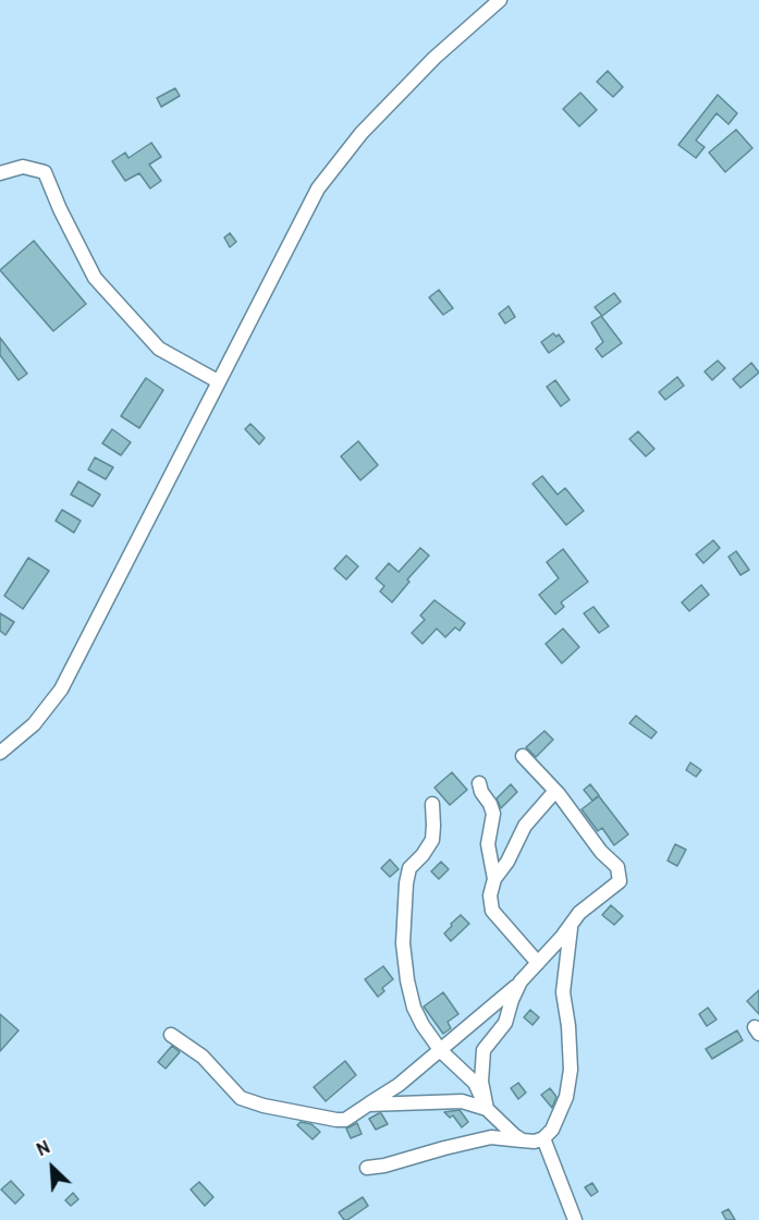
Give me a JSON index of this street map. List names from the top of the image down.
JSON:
{
  "north": "top left"
}
